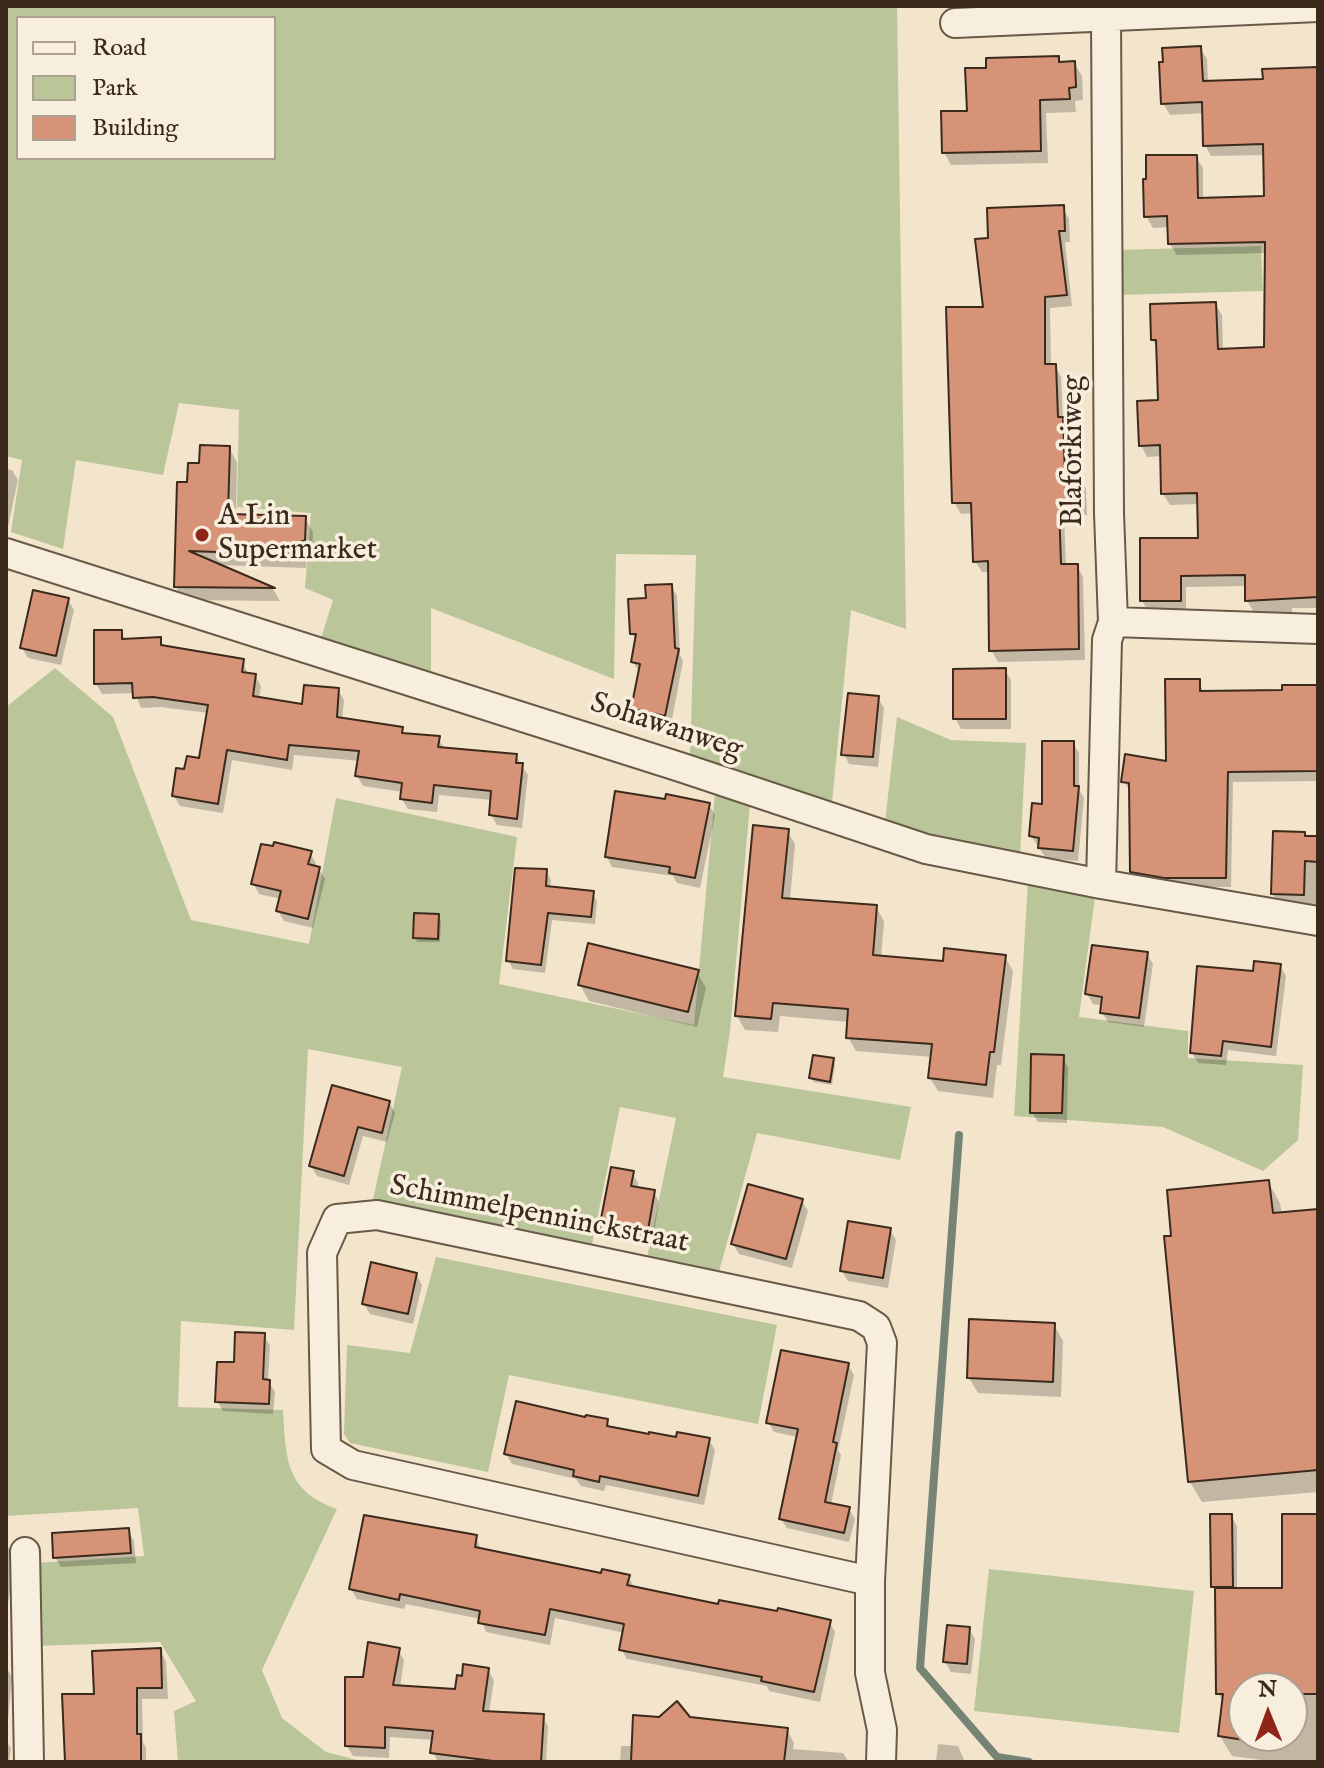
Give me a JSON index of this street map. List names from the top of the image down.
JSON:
{
  "streets": {
    "street": ["Blaforkiweg", "Sohawanweg", "Schimmelpenninckstraat"]
  },
  "crossings": [
    ["Blaforkiweg", "Sohawanweg"]
  ],
  "places": ["A Lin Supermarket"],
  "legend": ["Road", "Park", "Building"],
  "north": "top"
}
